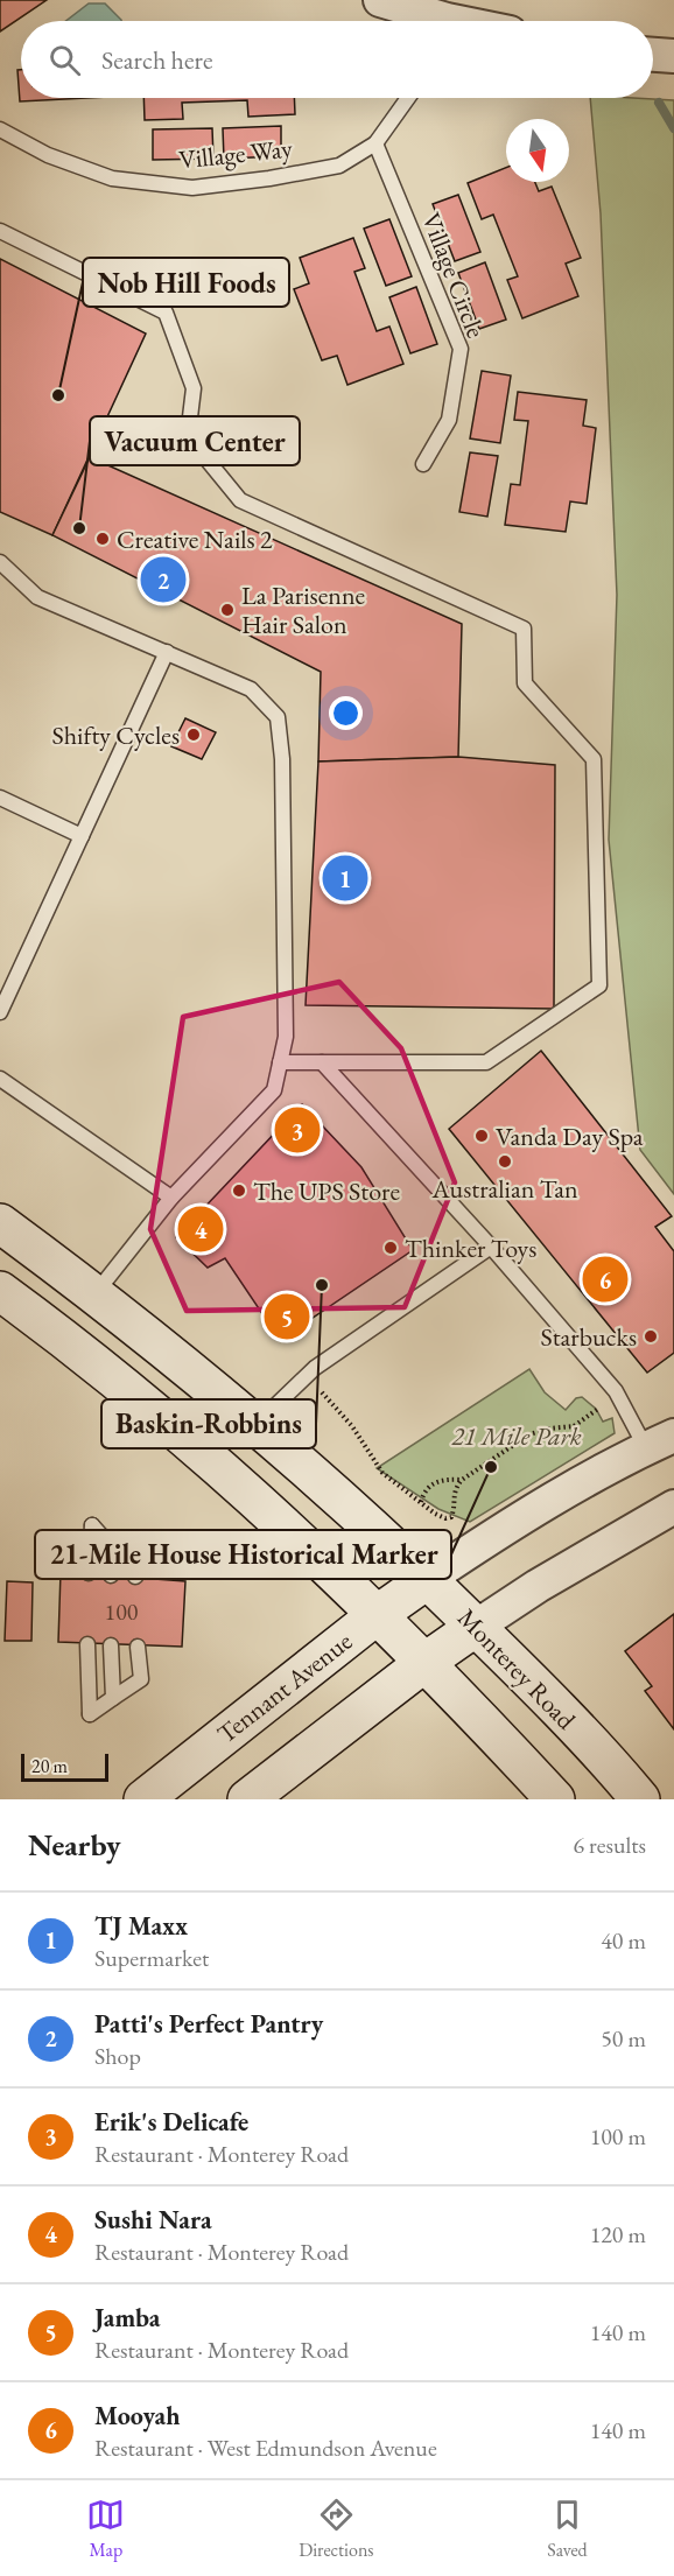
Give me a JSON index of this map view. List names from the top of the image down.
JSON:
{
  "streets": {
    "main road": ["Monterey Road", "Tennant Avenue"],
    "lane": ["Village Way", "Village Circle"]
  },
  "crossings": [
    ["Village Way", "Village Circle"],
    ["Monterey Road", "Tennant Avenue"]
  ],
  "parks": ["21 Mile Park"],
  "places": [
    "Nob Hill Foods",
    "Vacuum Center",
    "Creative Nails 2",
    "La Parisenne Hair Salon",
    "Shifty Cycles",
    "Vanda Day Spa",
    "Australian Tan",
    "The UPS Store",
    "Thinker Toys",
    "Baskin-Robbins",
    "Starbucks",
    "21-Mile House Historical Marker"
  ],
  "house_numbers": ["100"],
  "scale_bar": "20 m",
  "north": "bottom",
  "page": {
    "search": "Search here",
    "pins": [
      "2",
      "1",
      "3",
      "4",
      "6",
      "5"
    ],
    "scale": "20 m",
    "heading": ["Nearby", "6 results"],
    "list": [
      {
        "mark": "1",
        "name": "TJ Maxx",
        "note": "Supermarket",
        "value": "40 m"
      },
      {
        "mark": "2",
        "name": "Patti's Perfect Pantry",
        "note": "Shop",
        "value": "50 m"
      },
      {
        "mark": "3",
        "name": "Erik's Delicafe",
        "note": "Restaurant · Monterey Road",
        "value": "100 m"
      },
      {
        "mark": "4",
        "name": "Sushi Nara",
        "note": "Restaurant · Monterey Road",
        "value": "120 m"
      },
      {
        "mark": "5",
        "name": "Jamba",
        "note": "Restaurant · Monterey Road",
        "value": "140 m"
      },
      {
        "mark": "6",
        "name": "Mooyah",
        "note": "Restaurant · West Edmundson Avenue",
        "value": "140 m"
      }
    ],
    "nav": ["Map", "Directions", "Saved"]
  }
}
